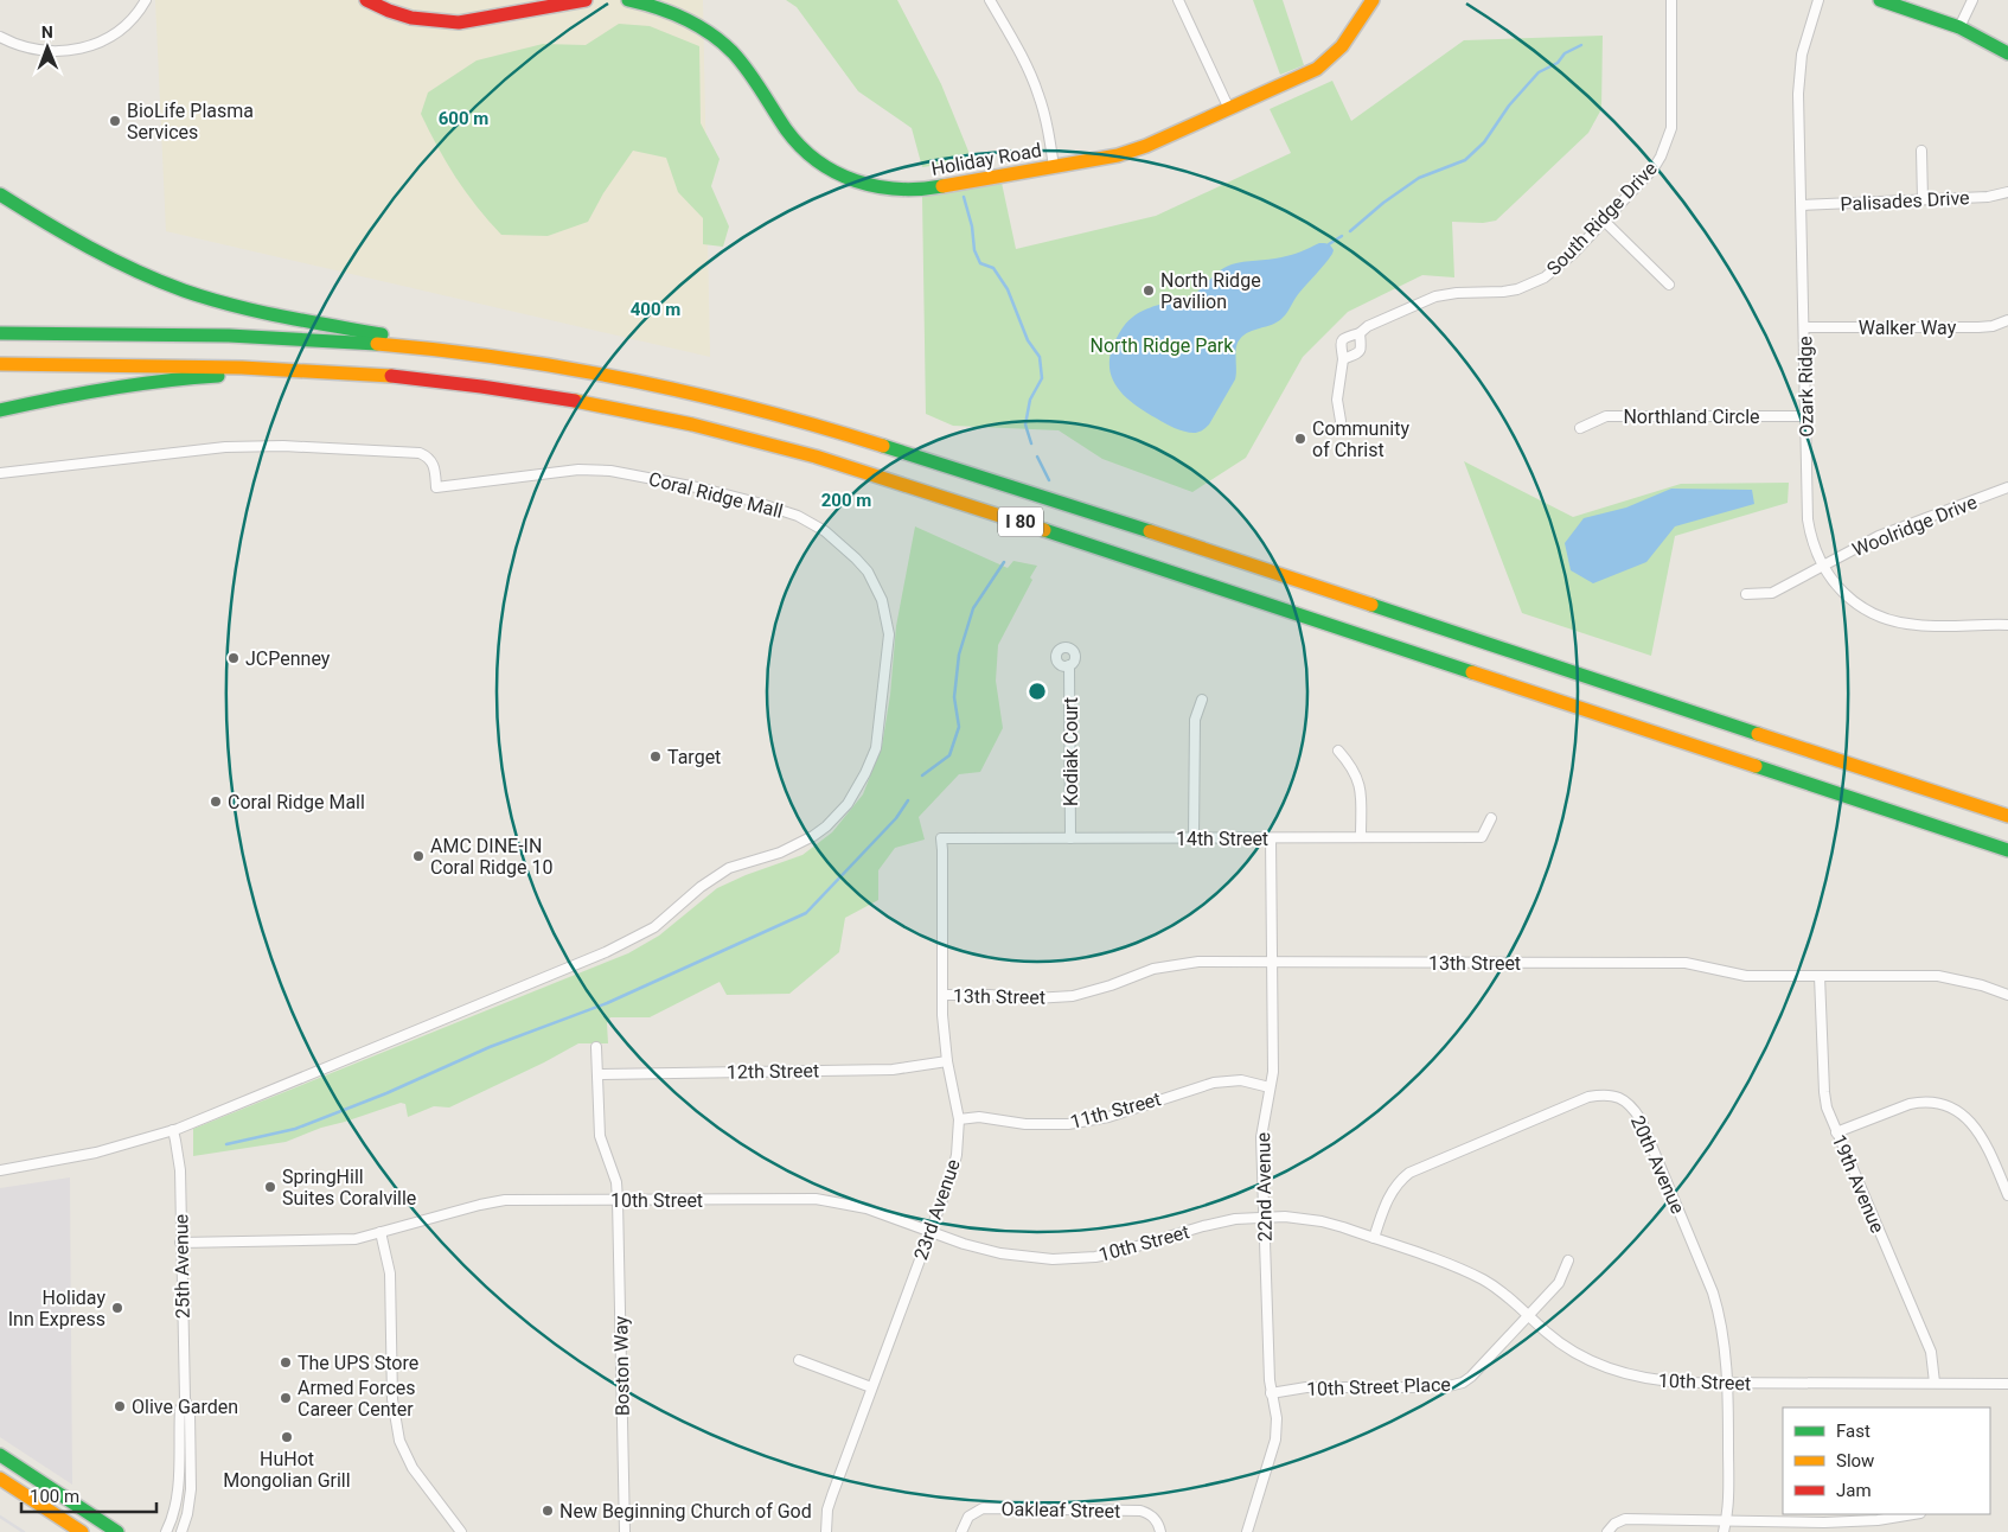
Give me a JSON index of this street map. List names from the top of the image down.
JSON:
{
  "streets": {
    "main road": ["Holiday Road", "I 80"],
    "street": [
      "Palisades Drive",
      "South Ridge Drive",
      "Walker Way",
      "Ozark Ridge",
      "Northland Circle",
      "Coral Ridge Mall",
      "Woolridge Drive",
      "Kodiak Court",
      "14th Street",
      "13th Street",
      "12th Street",
      "11th Street",
      "20th Avenue",
      "19th Avenue",
      "22nd Avenue",
      "10th Street",
      "23rd Avenue",
      "25th Avenue",
      "Boston Way",
      "10th Street Place",
      "Oakleaf Street"
    ]
  },
  "crossings": [
    ["Palisades Drive", "Ozark Ridge"],
    ["Walker Way", "Ozark Ridge"],
    ["Ozark Ridge", "Northland Circle"],
    ["Ozark Ridge", "Woolridge Drive"],
    ["Coral Ridge Mall", "25th Avenue"],
    ["Kodiak Court", "14th Street"],
    ["14th Street", "22nd Avenue"],
    ["14th Street", "23rd Avenue"],
    ["13th Street", "19th Avenue"],
    ["13th Street", "22nd Avenue"],
    ["13th Street", "23rd Avenue"],
    ["12th Street", "23rd Avenue"],
    ["12th Street", "Boston Way"],
    ["11th Street", "22nd Avenue"],
    ["11th Street", "23rd Avenue"],
    ["20th Avenue", "10th Street"],
    ["19th Avenue", "10th Street"],
    ["22nd Avenue", "10th Street"],
    ["22nd Avenue", "10th Street Place"],
    ["10th Street", "23rd Avenue"],
    ["10th Street", "25th Avenue"],
    ["10th Street", "Boston Way"],
    ["10th Street", "10th Street Place"]
  ],
  "parks": ["North Ridge Park"],
  "places": [
    "BioLife Plasma Services",
    "North Ridge Pavilion",
    "Community of Christ",
    "JCPenney",
    "Target",
    "Coral Ridge Mall",
    "AMC DINE-IN Coral Ridge 10",
    "SpringHill Suites Coralville",
    "Holiday Inn Express",
    "The UPS Store",
    "Armed Forces Career Center",
    "Olive Garden",
    "HuHot Mongolian Grill",
    "New Beginning Church of God"
  ],
  "legend": ["Fast", "Slow", "Jam"],
  "scale_bar": "100 m",
  "north": "top",
  "rings": ["600 m", "400 m", "200 m"]
}
